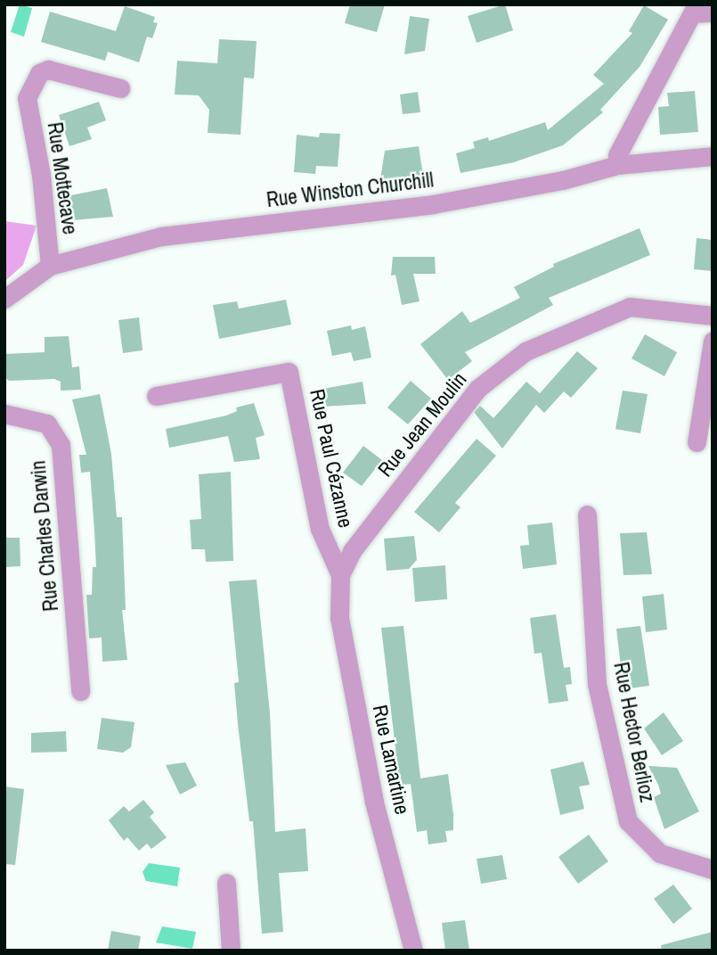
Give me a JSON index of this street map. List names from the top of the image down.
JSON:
{
  "streets": {
    "street": [
      "Rue Mottecave",
      "Rue Winston Churchill",
      "Rue Jean Moulin",
      "Rue Paul Cézanne",
      "Rue Charles Darwin",
      "Rue Hector Berlioz",
      "Rue Lamartine"
    ]
  },
  "crossings": [
    ["Rue Mottecave", "Rue Winston Churchill"],
    ["Rue Jean Moulin", "Rue Paul Cézanne"],
    ["Rue Jean Moulin", "Rue Lamartine"],
    ["Rue Paul Cézanne", "Rue Lamartine"]
  ]
}
